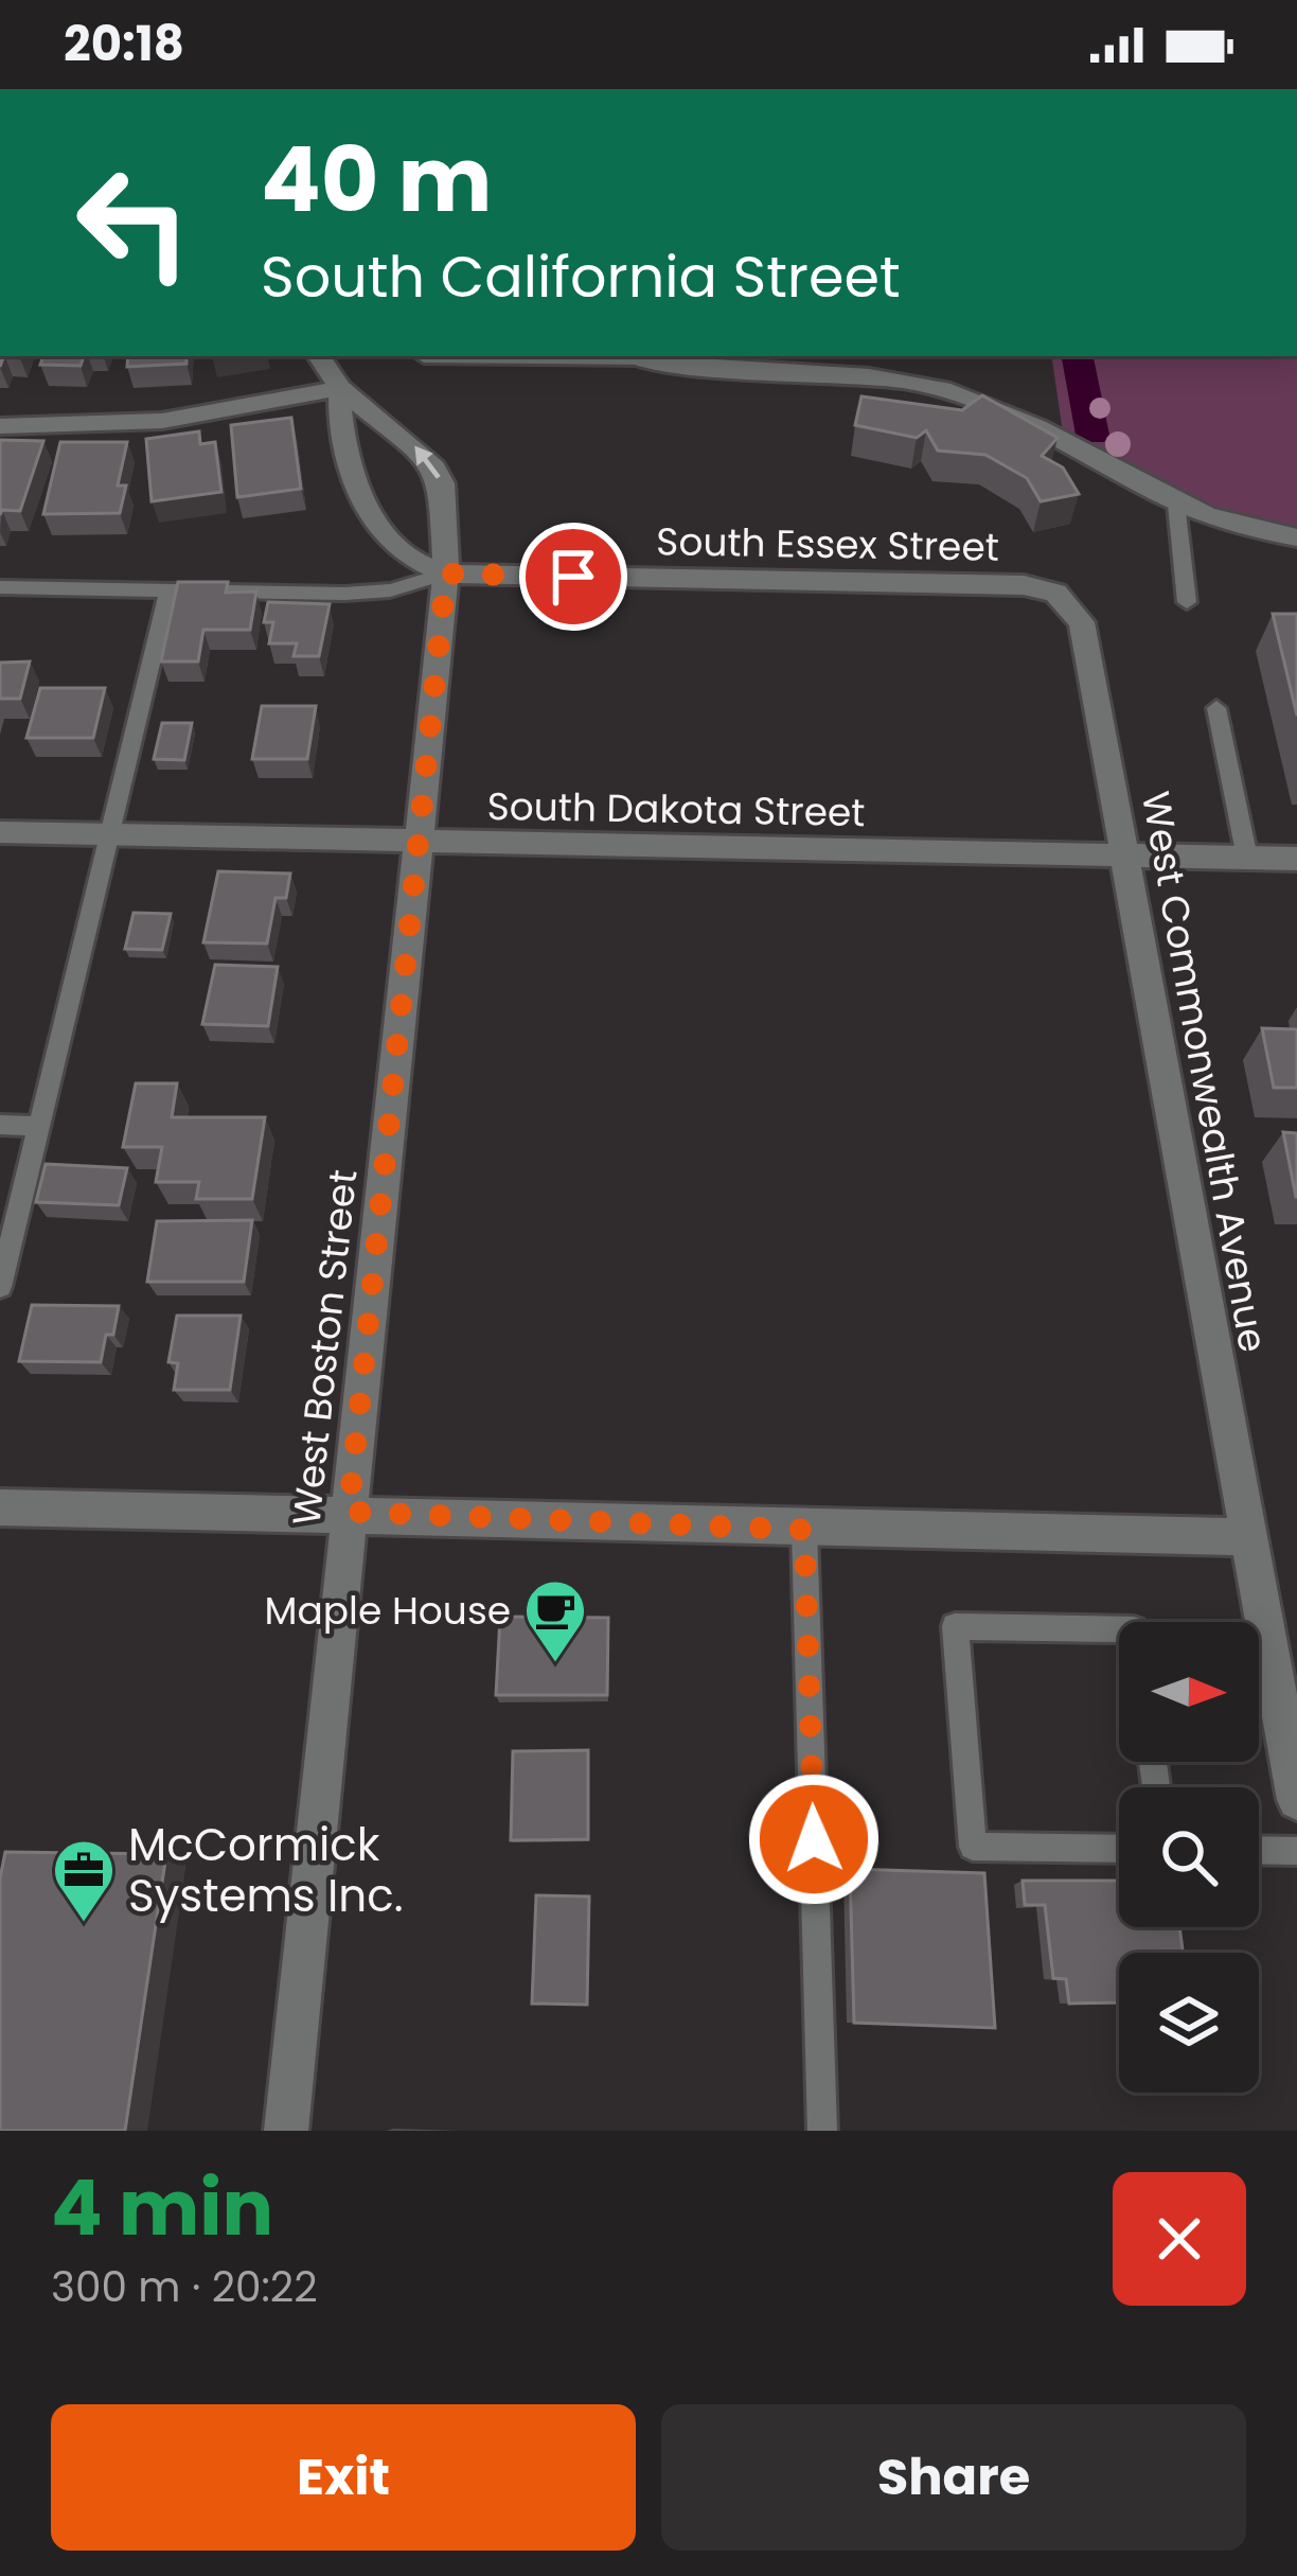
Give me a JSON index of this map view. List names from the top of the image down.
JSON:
{
  "streets": {
    "street": [
      "South Essex Street",
      "South Dakota Street",
      "West Commonwealth Avenue",
      "West Boston Street"
    ]
  },
  "crossings": [
    ["South Essex Street", "West Commonwealth Avenue"],
    ["South Essex Street", "West Boston Street"],
    ["South Dakota Street", "West Commonwealth Avenue"],
    ["South Dakota Street", "West Boston Street"]
  ],
  "places": {
    "cafe": ["Maple House"],
    "office": ["McCormick Systems Inc."]
  },
  "north": "right",
  "page": {
    "status": "20:18",
    "turn": ["40 m", "South California Street"],
    "heading": ["4 min", "300 m · 20:22"],
    "buttons": ["Exit", "Share"]
  }
}
